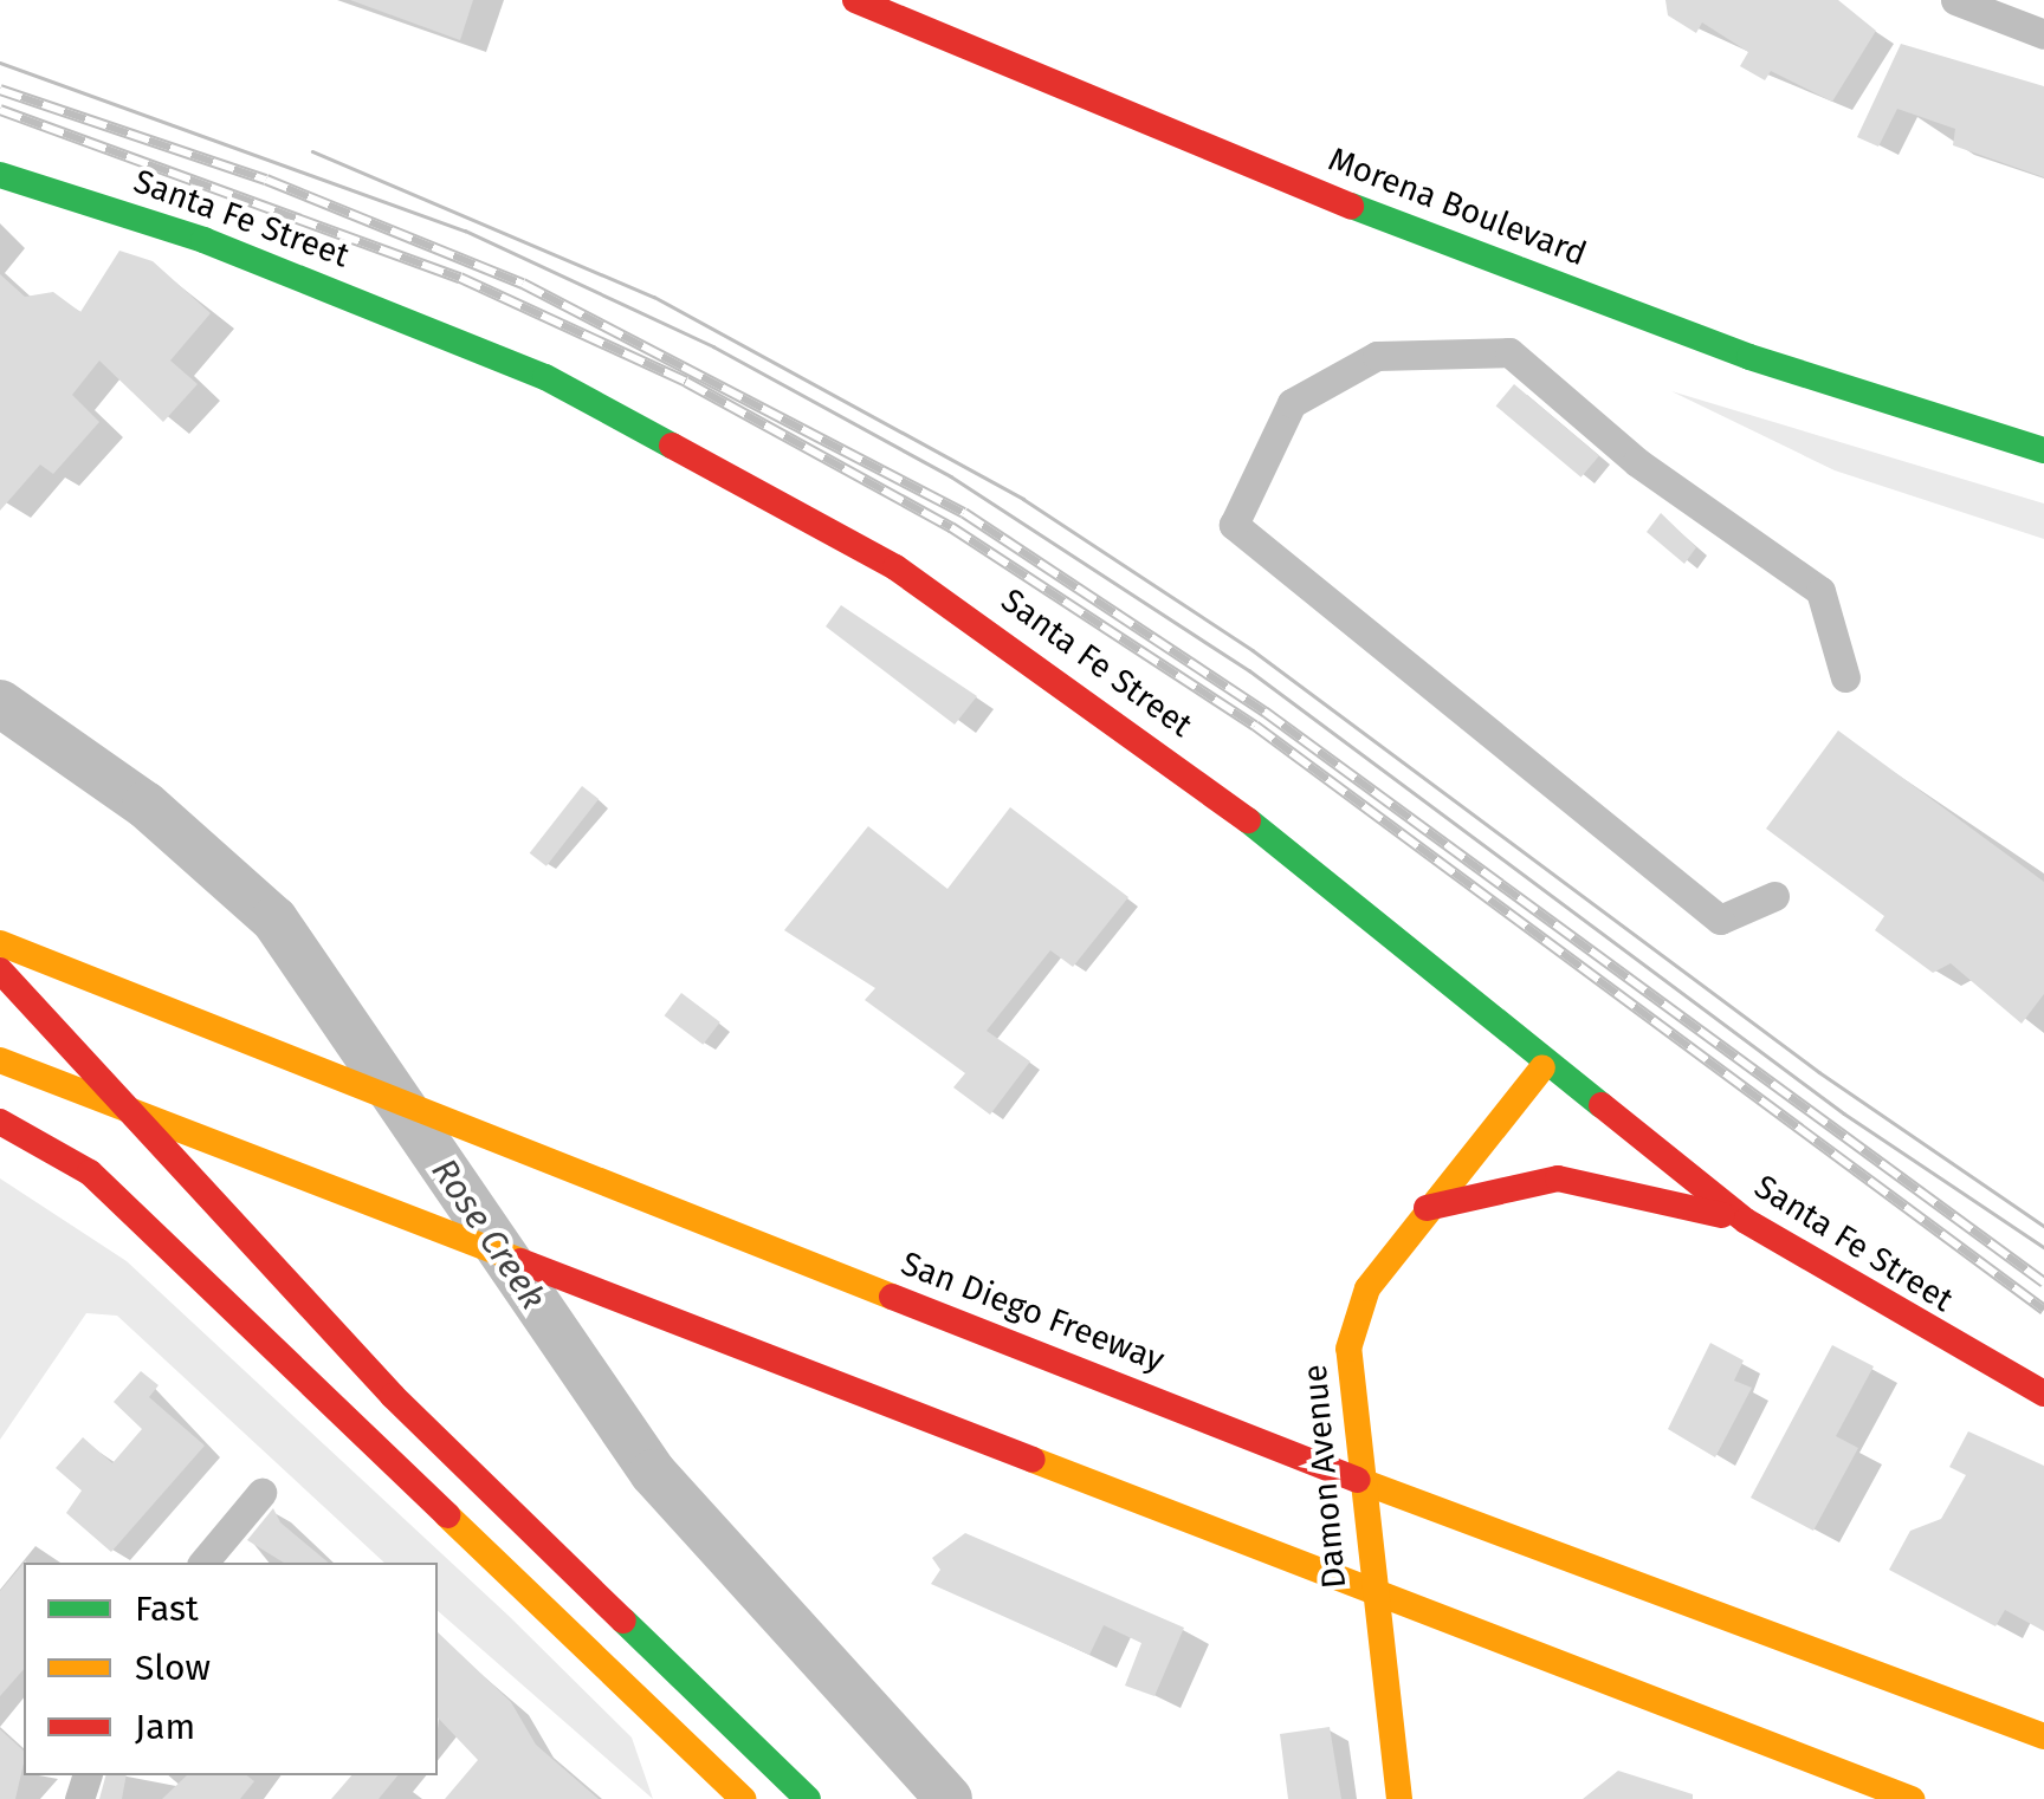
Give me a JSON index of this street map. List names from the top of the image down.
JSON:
{
  "streets": {
    "main road": [
      "Morena Boulevard",
      "Santa Fe Street",
      "San Diego Freeway",
      "Damon Avenue"
    ]
  },
  "crossings": [
    ["Santa Fe Street", "Damon Avenue"]
  ],
  "water": ["Rose Creek"],
  "legend": ["Fast", "Slow", "Jam"]
}
